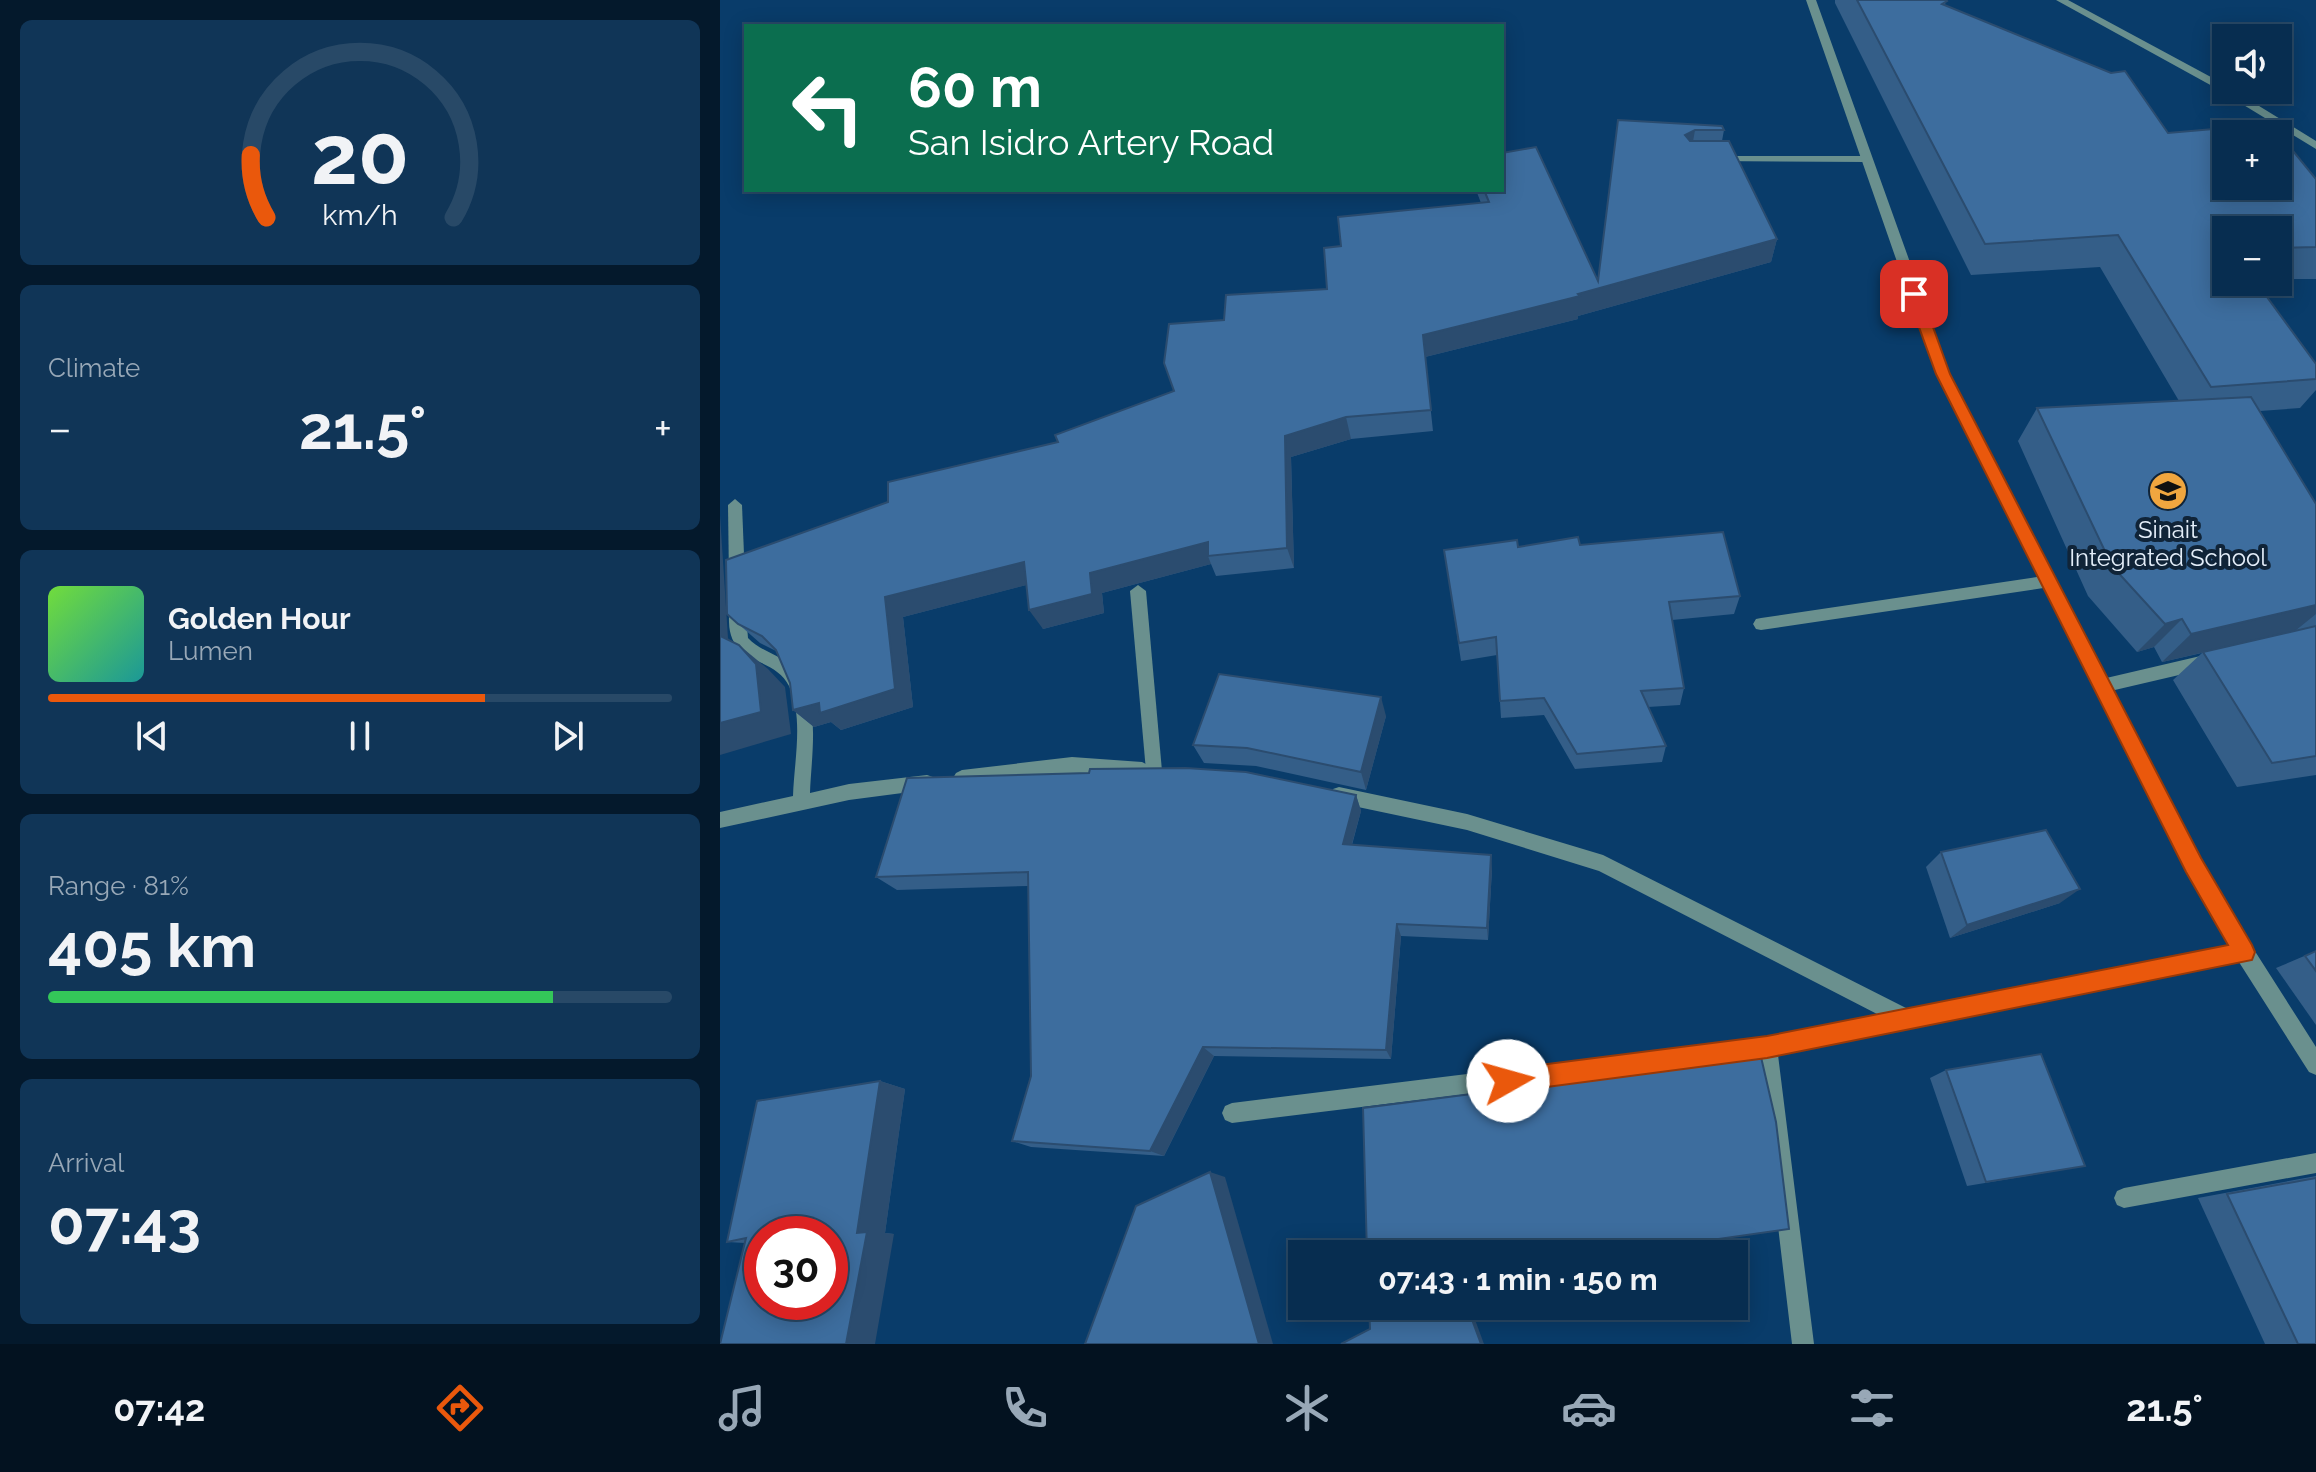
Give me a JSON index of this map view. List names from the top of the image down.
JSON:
{
  "places": {
    "school or university": ["Sinait Integrated School"]
  },
  "page": {
    "map_buttons": ["+", "−"],
    "turn": ["60 m", "San Isidro Artery Road"],
    "tile": [
      "Climate",
      ["Range · 81%", "405 km"],
      ["Arrival", "07:43"]
    ],
    "heat": ["−", "21.5°", "+"],
    "song": ["Golden Hour", "Lumen"],
    "limit": "30",
    "trip": "07:43 · 1 min · 150 m",
    "tabs": ["07:42", "21.5°"],
    "gauge": ["20", "km/h"]
  }
}
